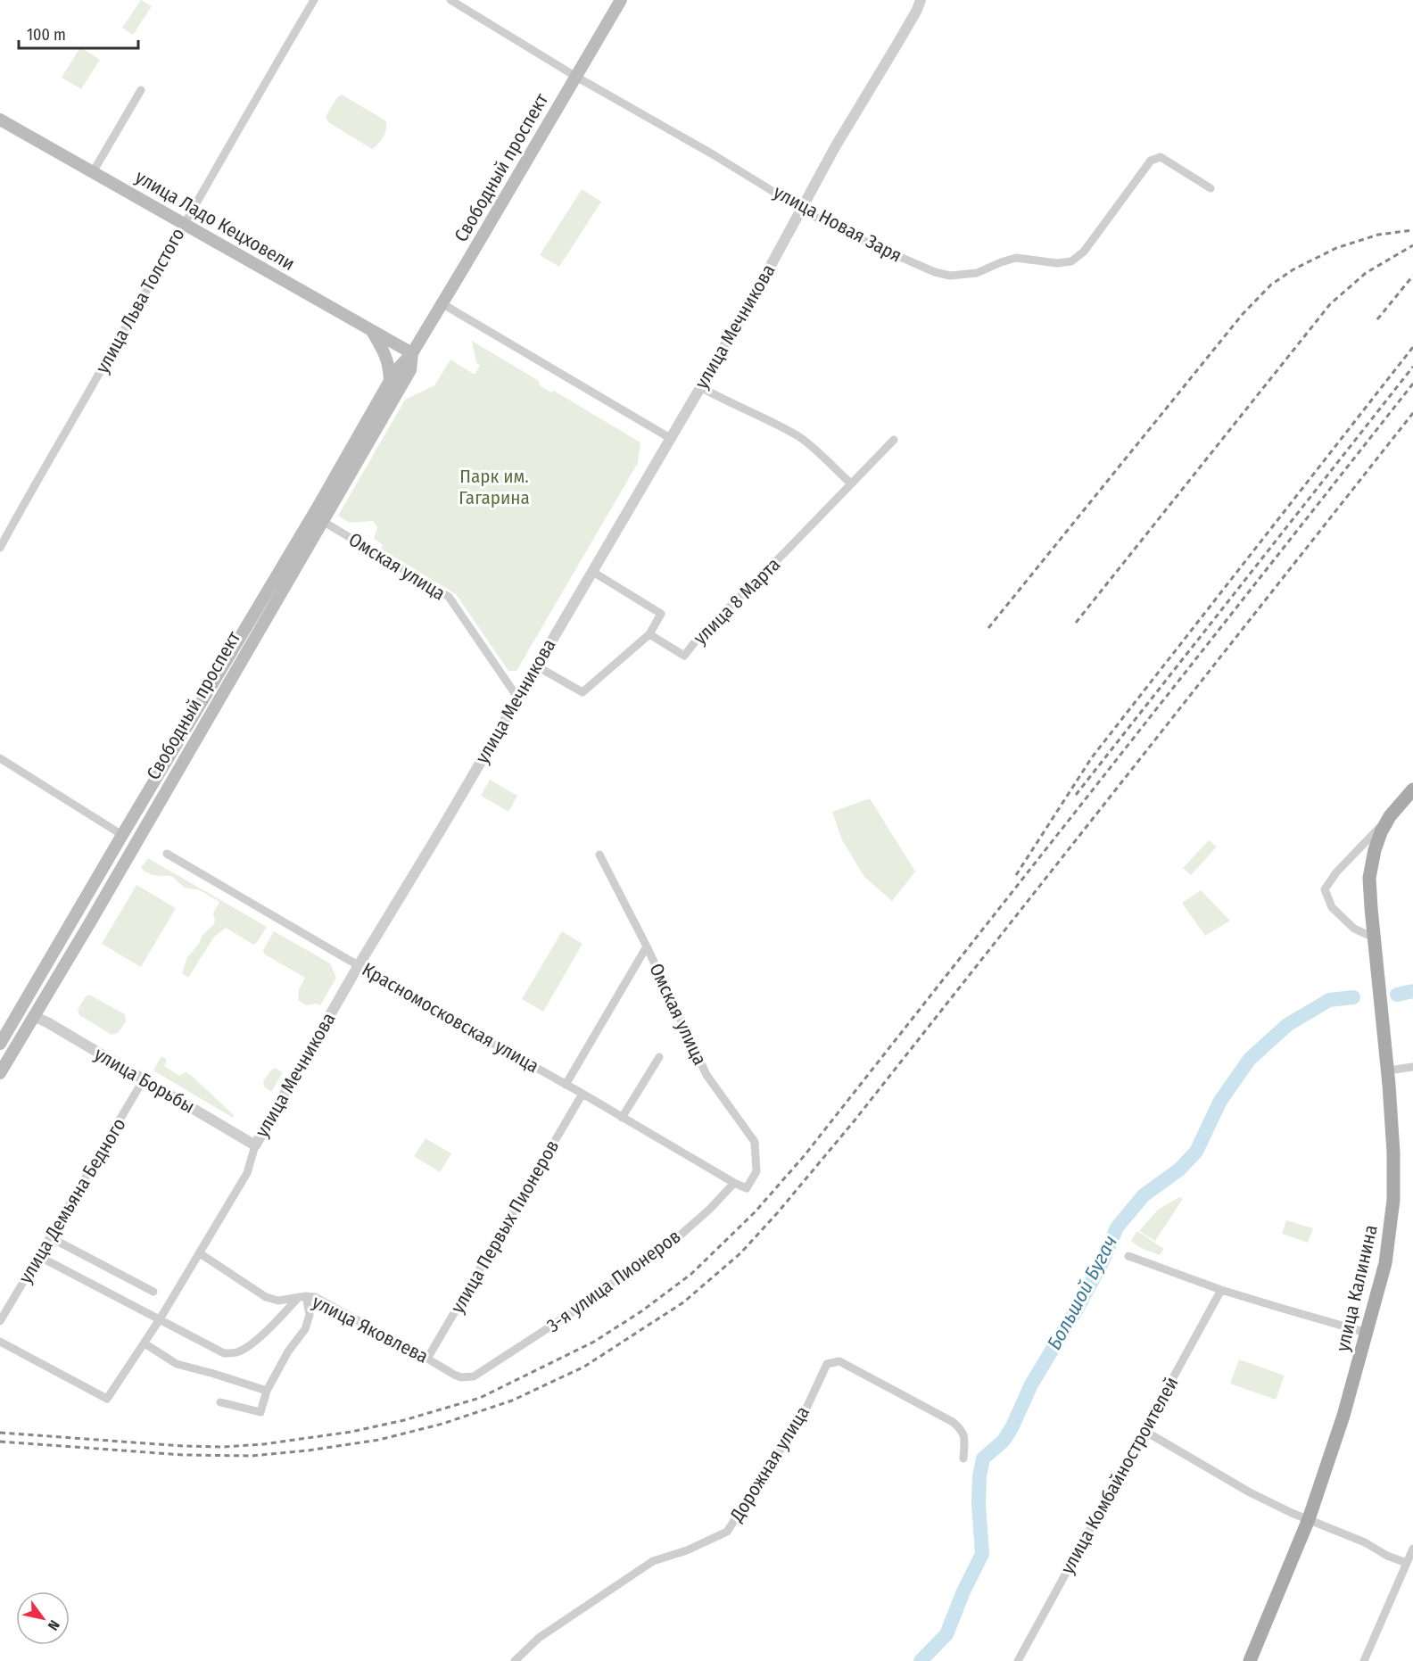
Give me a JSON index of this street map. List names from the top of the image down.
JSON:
{
  "streets": {
    "main road": ["Свободный проспект", "улица Ладо Кецховели", "улица Калинина"],
    "street": [
      "улица Новая Заря",
      "улица Льва Толстого",
      "улица Мечникова",
      "Омская улица",
      "улица 8 Марта",
      "Красномосковская улица",
      "улица Борьбы",
      "улица Демьяна Бедного",
      "улица Первых Пионеров",
      "3-я улица Пионеров",
      "улица Яковлева",
      "Дорожная улица",
      "улица Комбайностроителей"
    ]
  },
  "crossings": [
    ["Свободный проспект", "улица Ладо Кецховели"],
    ["Свободный проспект", "улица Новая Заря"],
    ["Свободный проспект", "Омская улица"],
    ["Свободный проспект", "улица Борьбы"],
    ["улица Ладо Кецховели", "улица Льва Толстого"],
    ["улица Новая Заря", "улица Мечникова"],
    ["улица Мечникова", "Омская улица"],
    ["улица Мечникова", "Красномосковская улица"],
    ["улица Мечникова", "улица Борьбы"],
    ["улица Мечникова", "улица Яковлева"],
    ["Омская улица", "3-я улица Пионеров"],
    ["Красномосковская улица", "улица Первых Пионеров"],
    ["Красномосковская улица", "3-я улица Пионеров"],
    ["улица Борьбы", "улица Демьяна Бедного"],
    ["улица Первых Пионеров", "улица Яковлева"],
    ["3-я улица Пионеров", "улица Яковлева"]
  ],
  "water": ["Большой Бугач"],
  "parks": ["Парк им. Гагарина"],
  "scale_bar": "100 m",
  "north": "bottom right"
}
